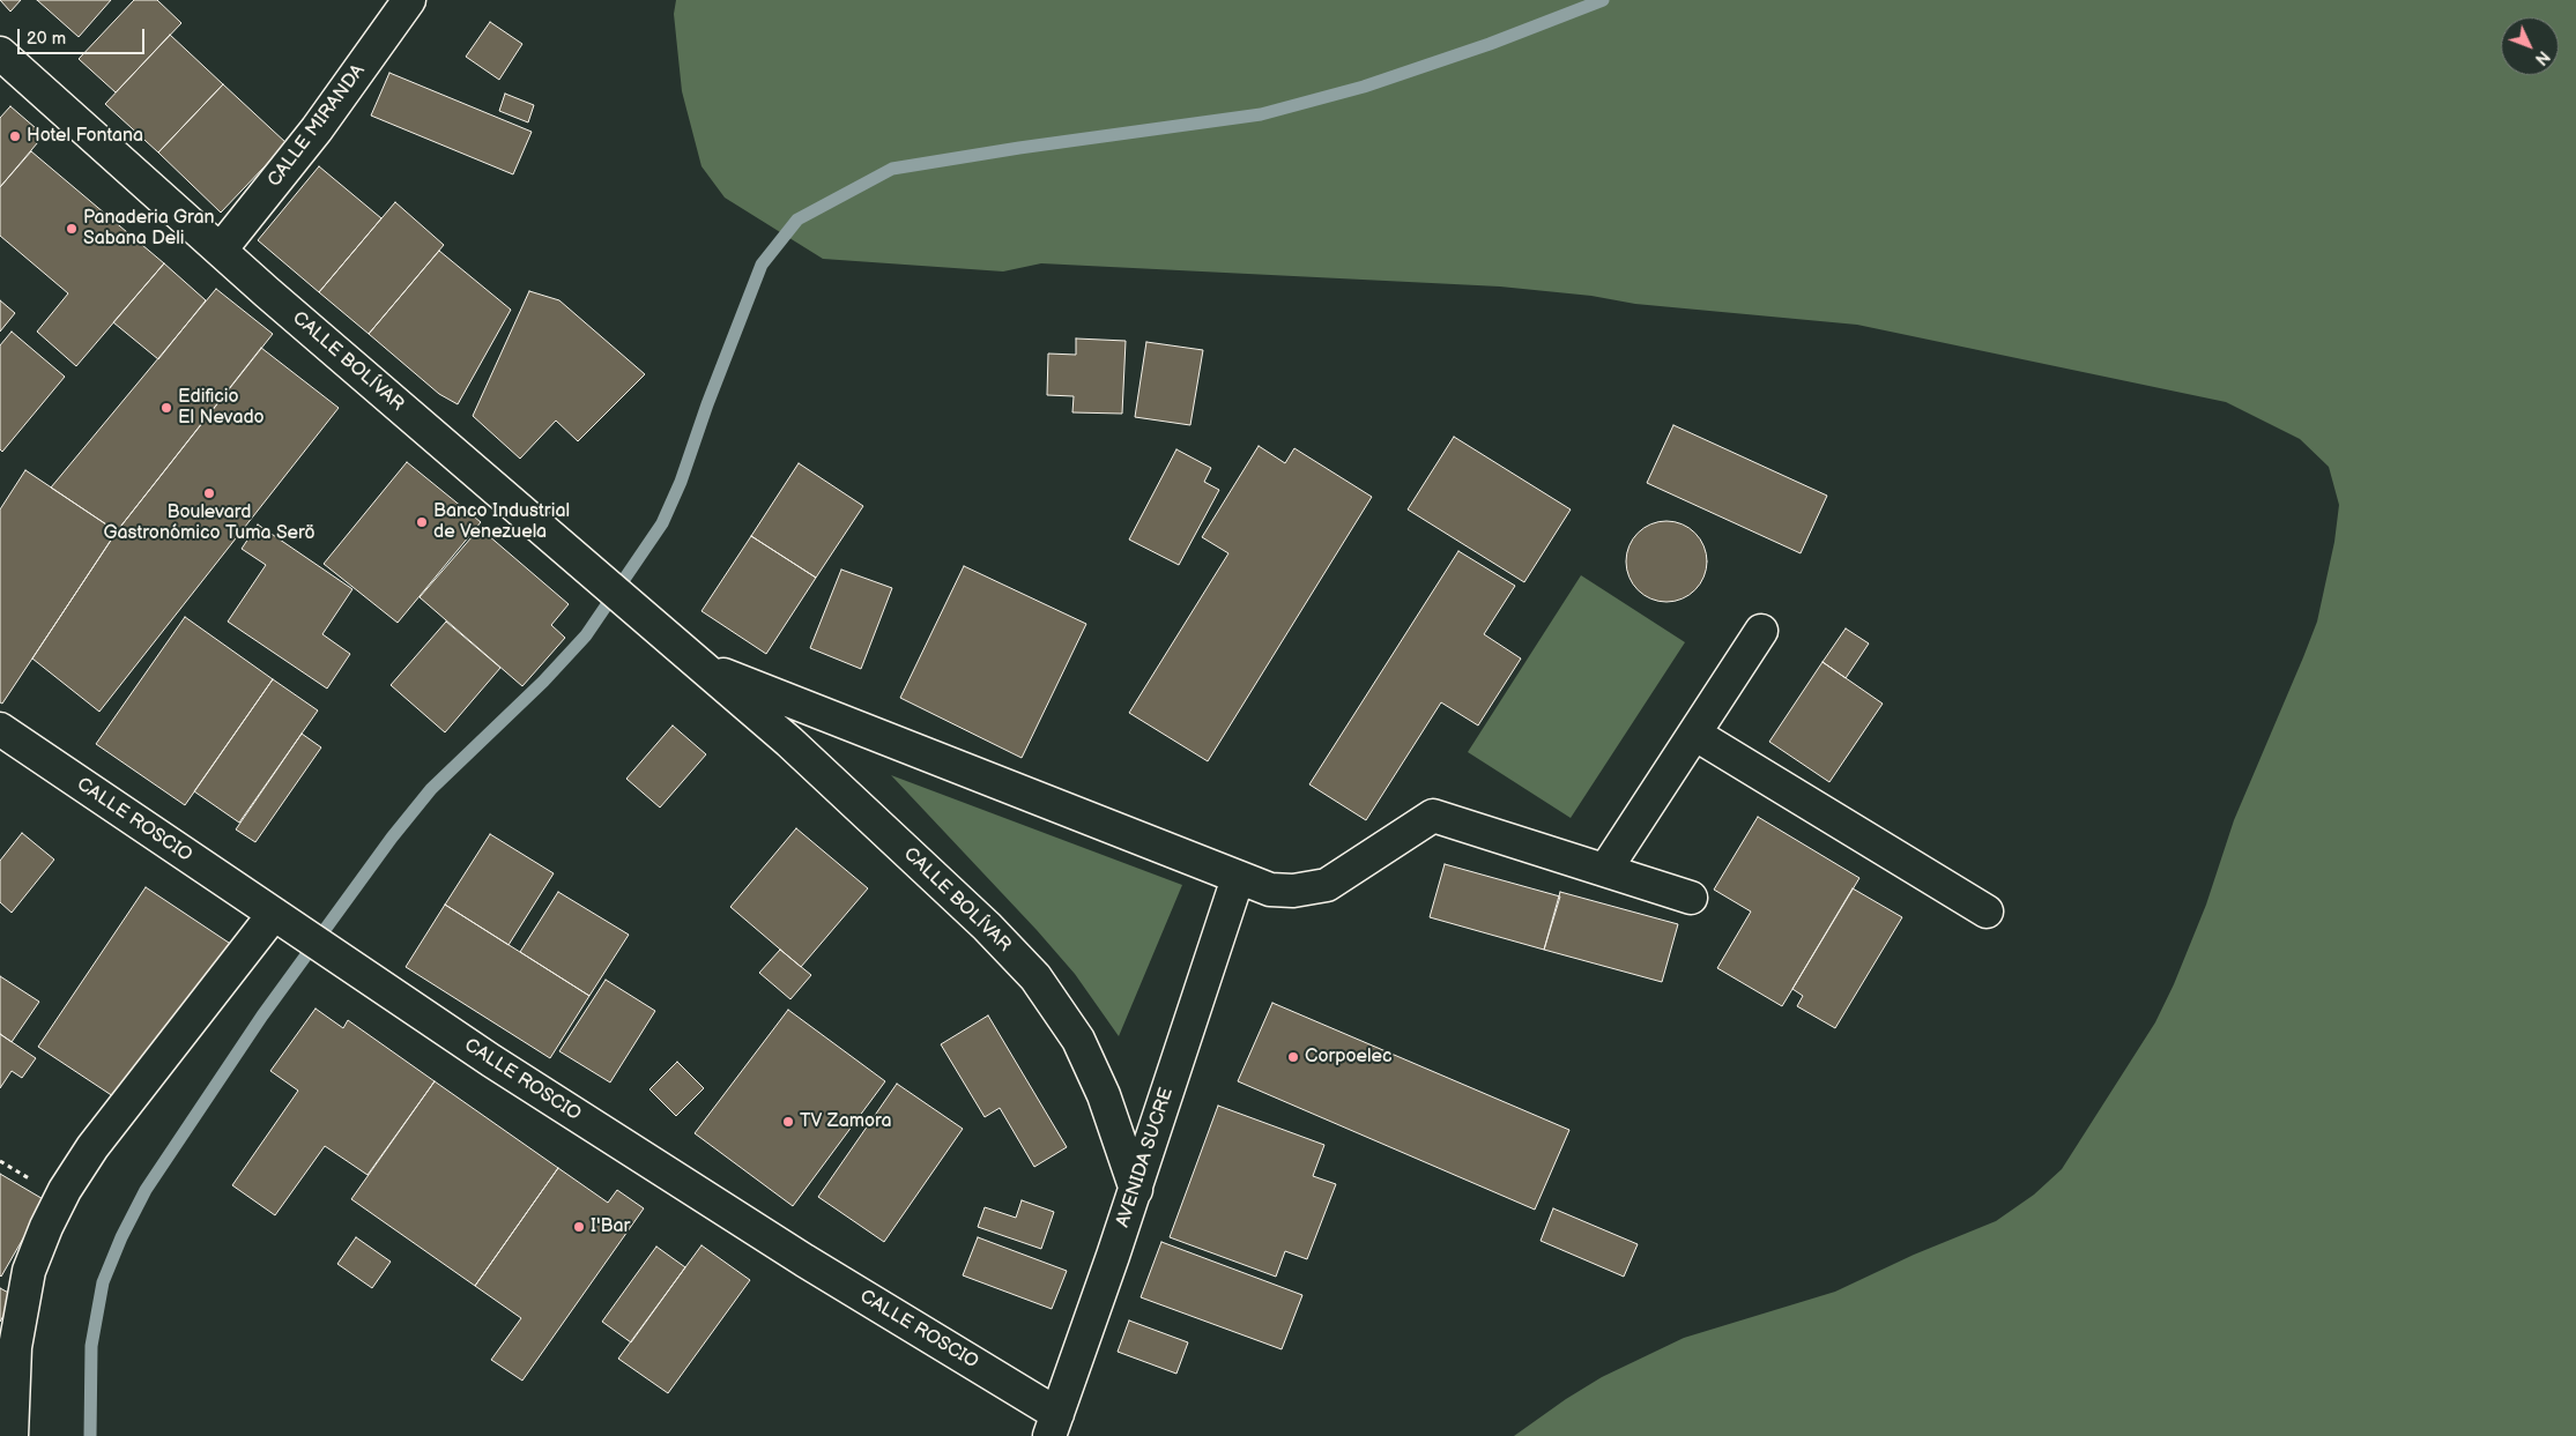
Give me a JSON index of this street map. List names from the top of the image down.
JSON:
{
  "streets": {
    "street": [
      "CALLE MIRANDA",
      "CALLE BOLÍVAR",
      "CALLE ROSCIO",
      "AVENIDA SUCRE"
    ]
  },
  "crossings": [
    ["CALLE MIRANDA", "CALLE BOLÍVAR"],
    ["CALLE BOLÍVAR", "AVENIDA SUCRE"],
    ["CALLE ROSCIO", "AVENIDA SUCRE"]
  ],
  "places": [
    "Hotel Fontana",
    "Panaderia Gran Sabana Deli",
    "Edificio El Nevado",
    "Boulevard Gastronómico Tuma Serö",
    "Banco Industrial de Venezuela",
    "Corpoelec",
    "TV Zamora",
    "I'Bar"
  ],
  "scale_bar": "20 m",
  "north": "bottom right"
}
